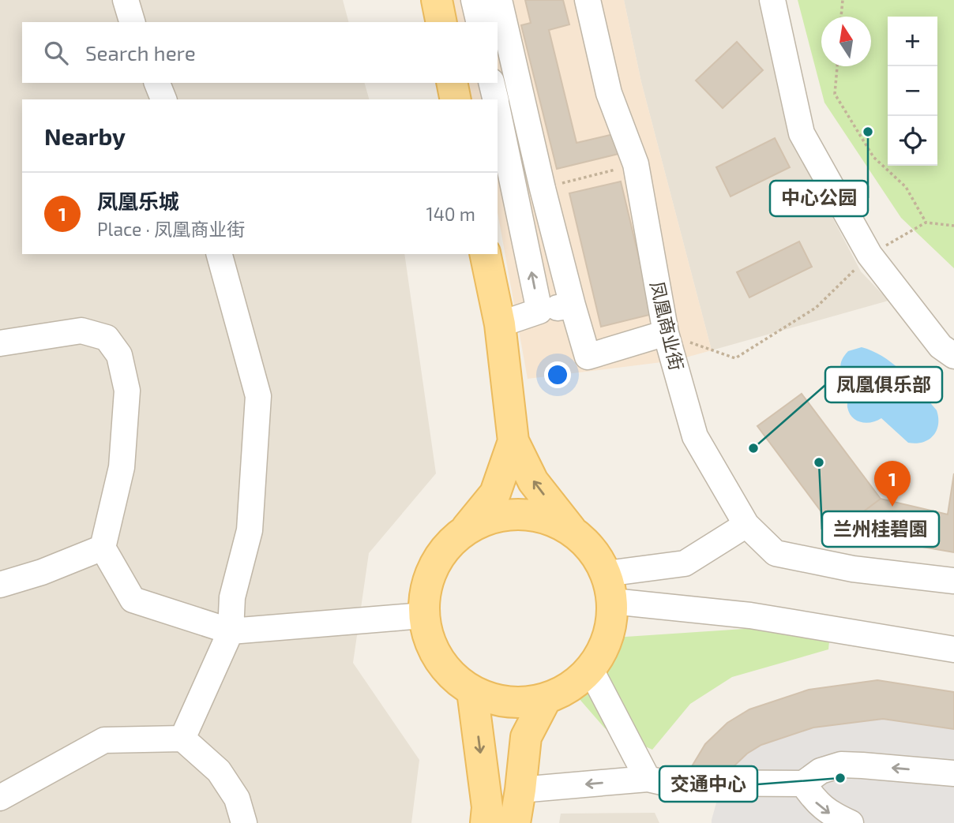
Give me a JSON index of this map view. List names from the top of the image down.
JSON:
{
  "streets": {
    "street": ["凤凰商业街"]
  },
  "places": [
    "中心公园",
    "凤凰俱乐部",
    "兰州桂碧園",
    "交通中心"
  ],
  "north": "top",
  "page": {
    "map_buttons": ["+", "−"],
    "search": "Search here",
    "heading": "Nearby",
    "list": [
      {
        "mark": "1",
        "name": "凤凰乐城",
        "note": "Place · 凤凰商业街",
        "value": "140 m"
      }
    ],
    "pins": "1"
  }
}
